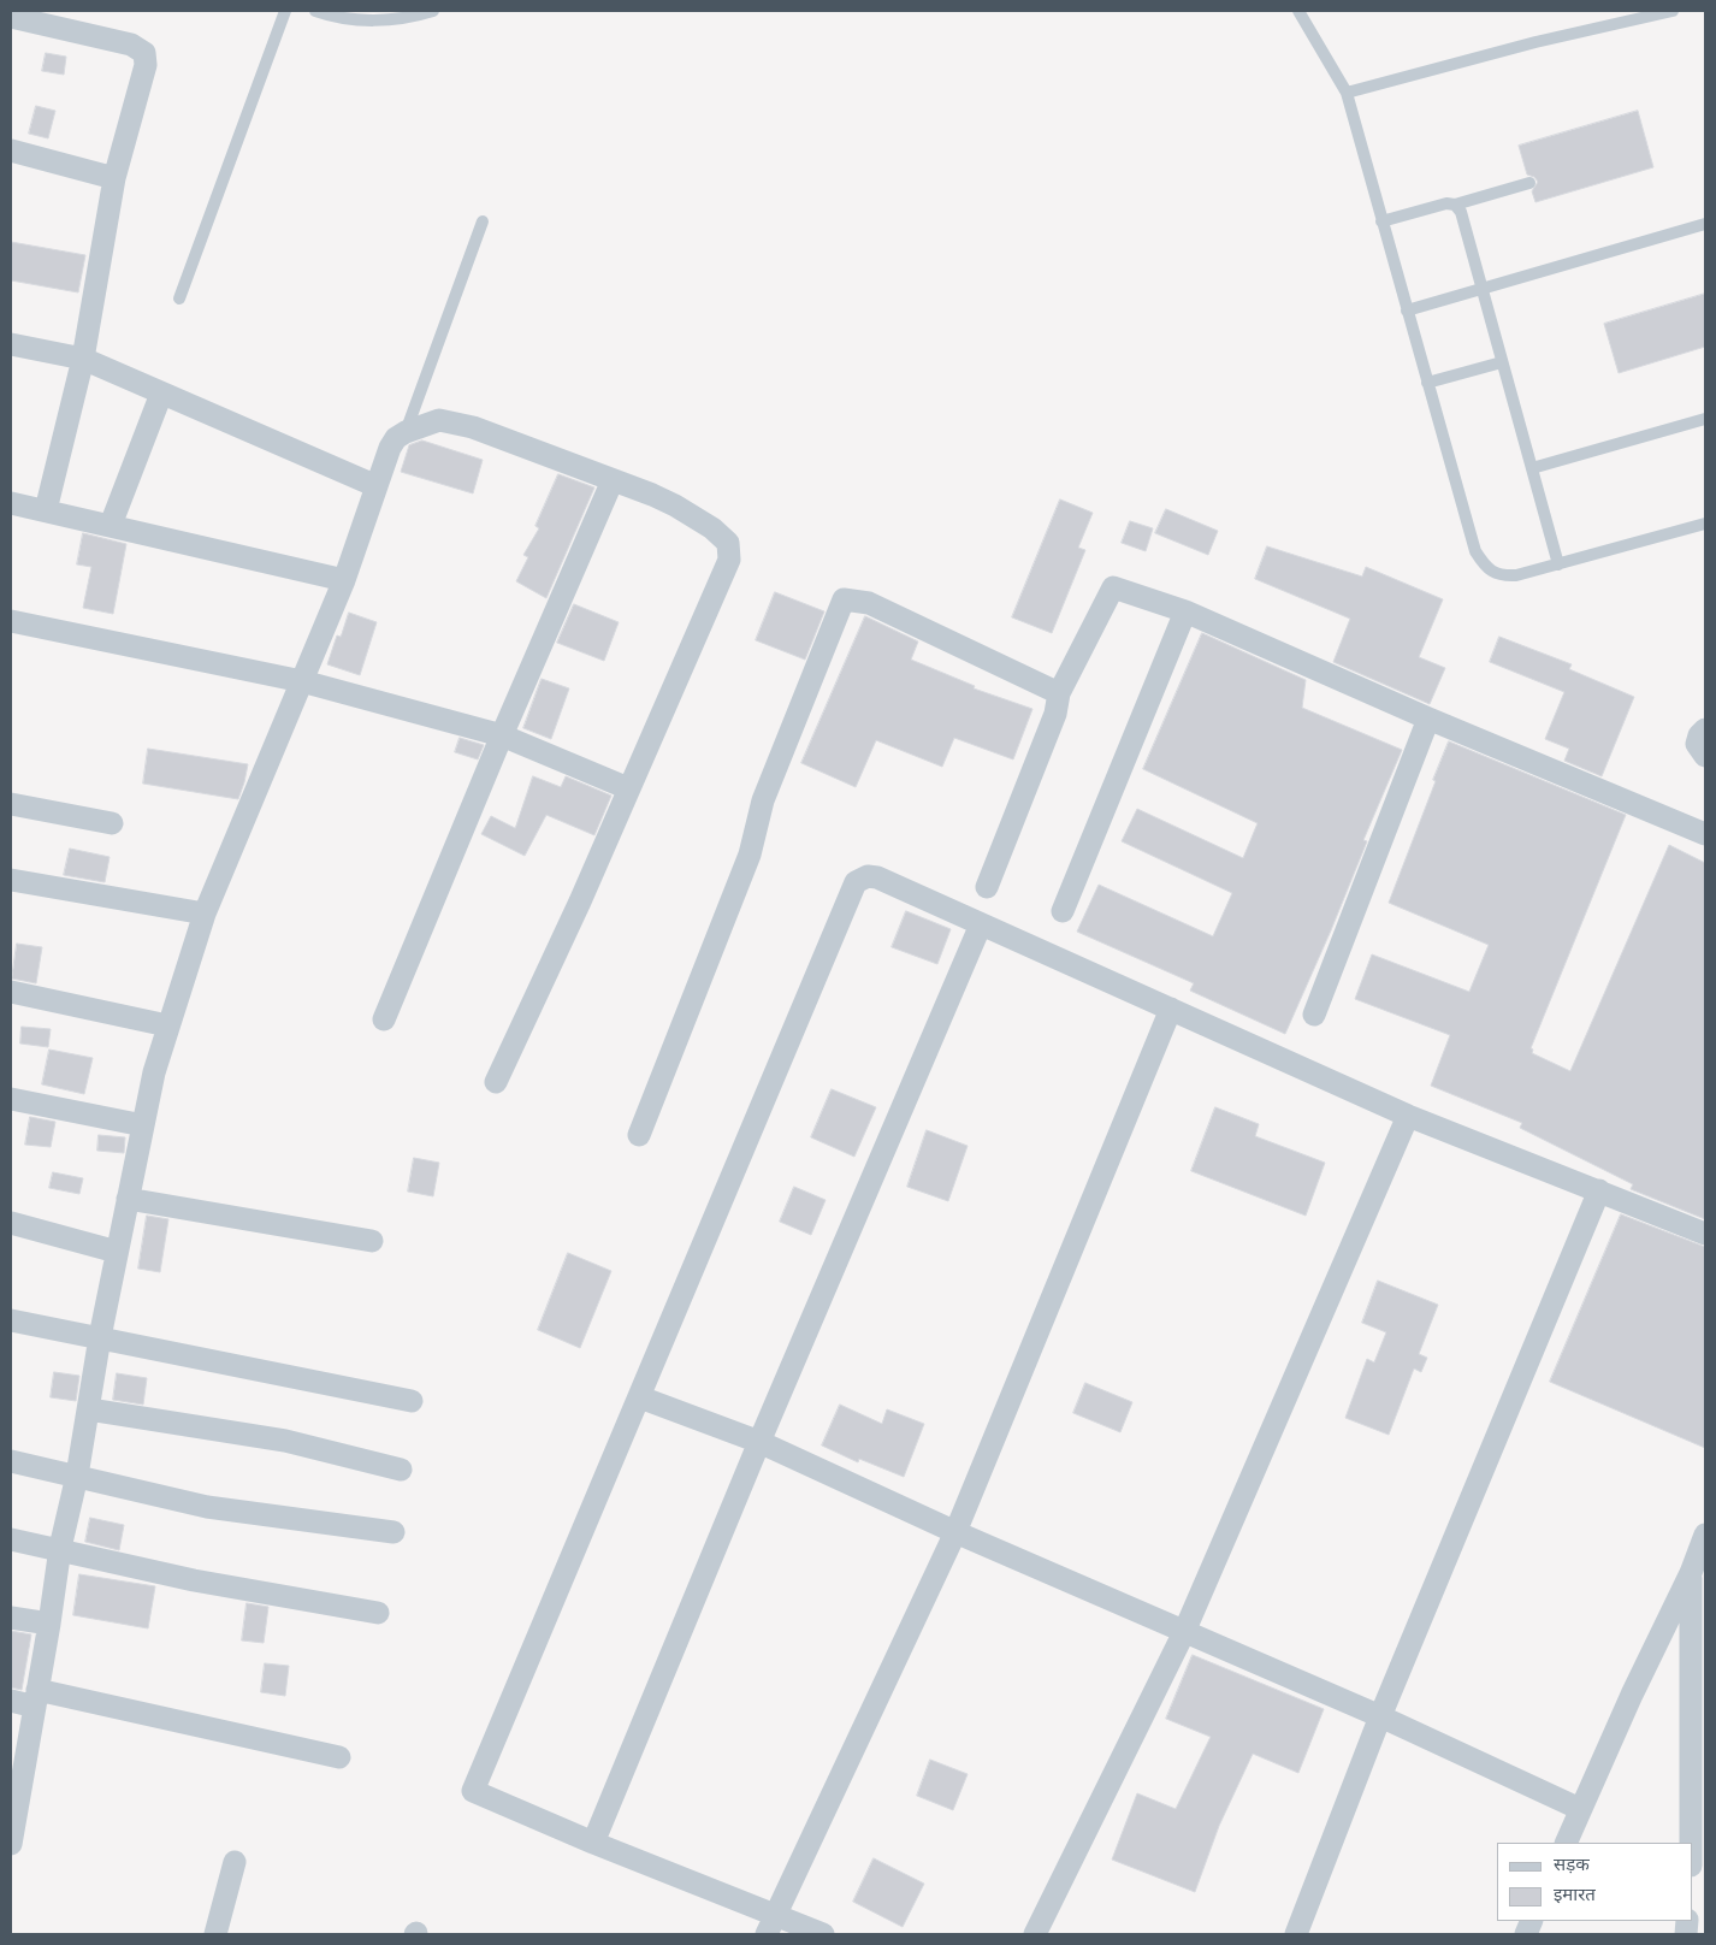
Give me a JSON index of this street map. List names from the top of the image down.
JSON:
{
  "legend": ["सड़क", "इमारत"]
}
